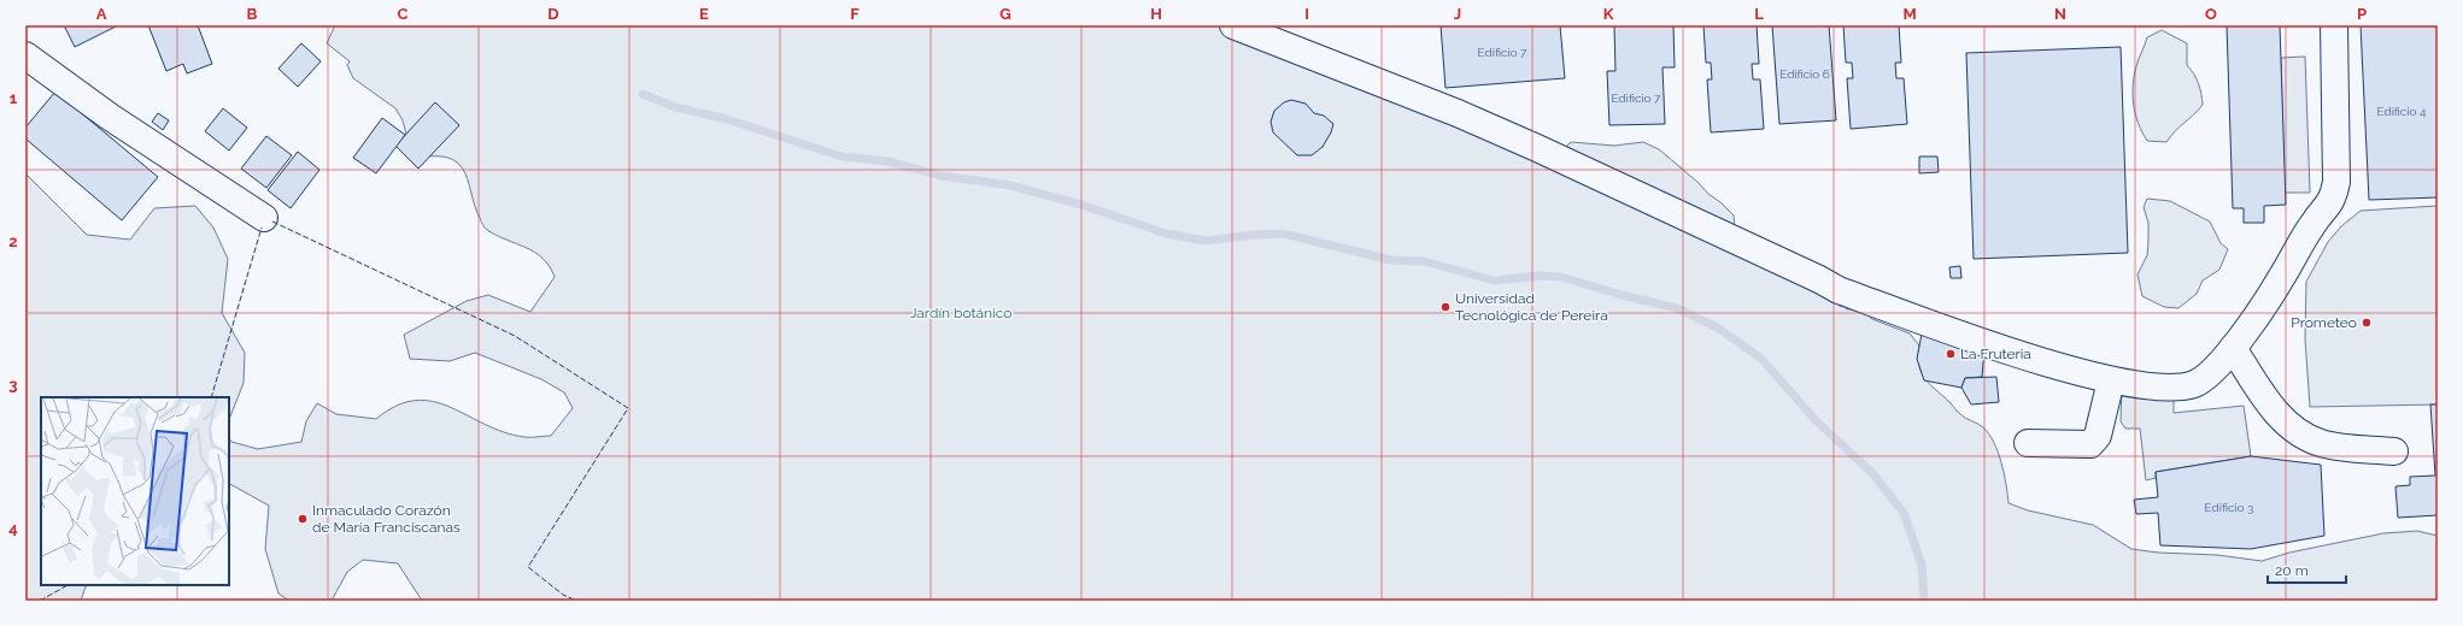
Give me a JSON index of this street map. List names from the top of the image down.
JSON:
{
  "parks": ["Jardín botánico"],
  "places": [
    "Universidad Tecnológica de Pereira",
    "Prometeo",
    "La Fruteria",
    "Inmaculado Corazón de María Franciscanas"
  ],
  "house_numbers": [
    "Edificio 7",
    "Edificio 6",
    "Edificio 7",
    "Edificio 4",
    "Edificio 3"
  ],
  "scale_bar": "20 m",
  "grid": {
    "columns": [
      "A",
      "B",
      "C",
      "D",
      "E",
      "F",
      "G",
      "H",
      "I",
      "J",
      "K",
      "L",
      "M",
      "N",
      "O",
      "P"
    ],
    "rows": [
      "1",
      "2",
      "3",
      "4"
    ]
  }
}
